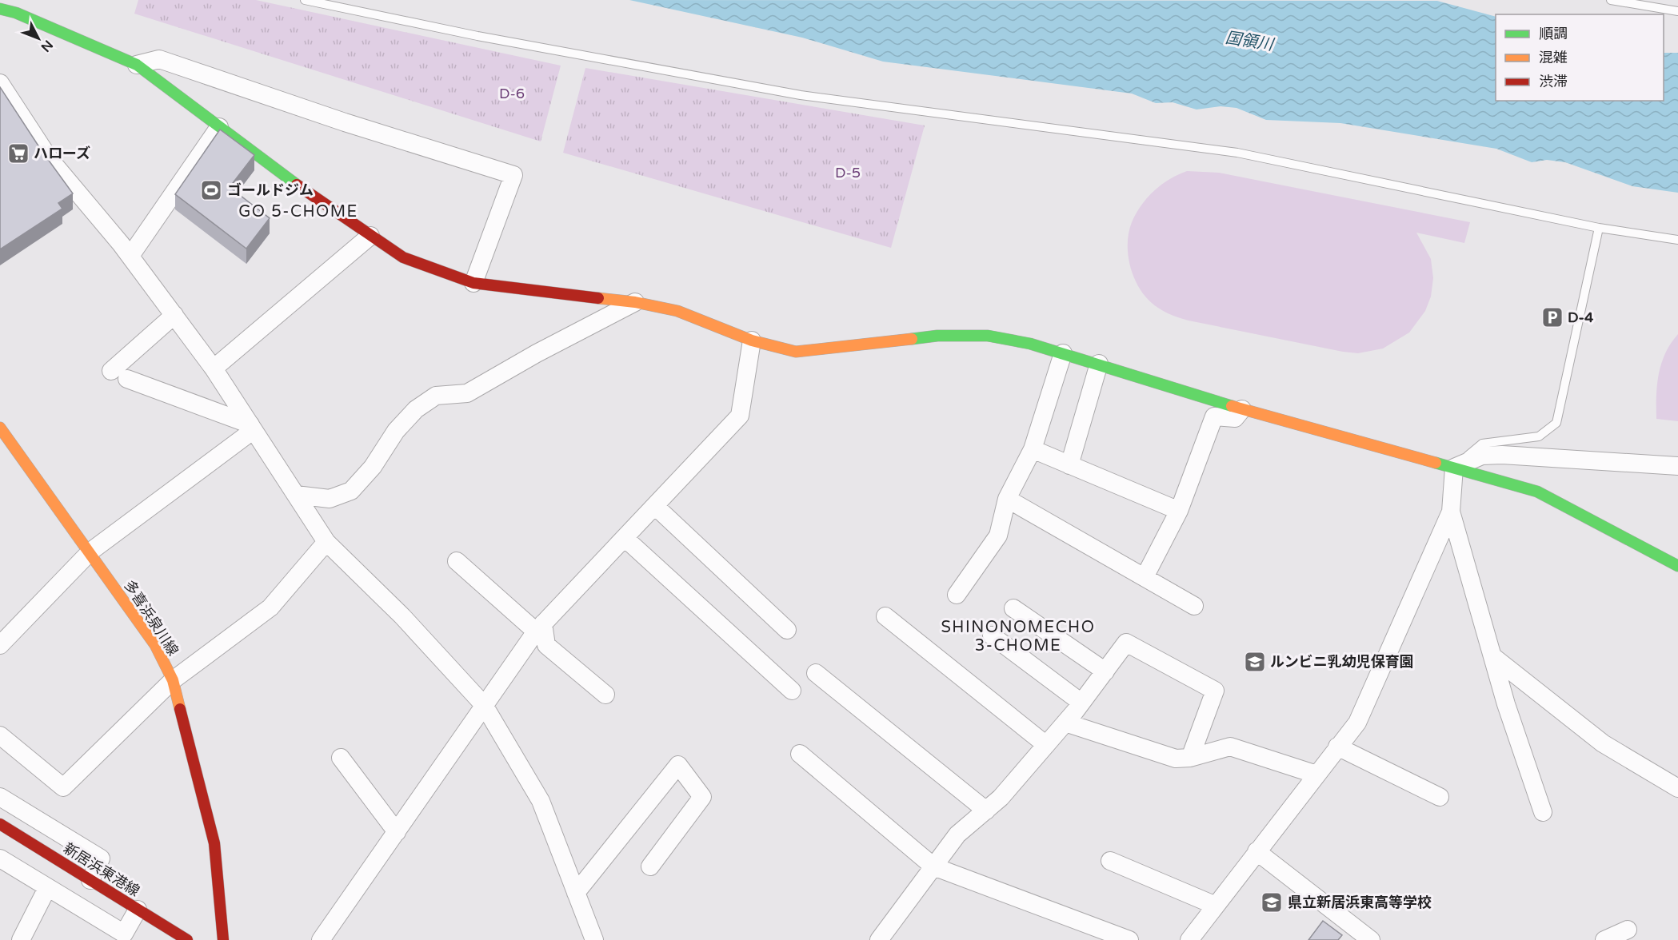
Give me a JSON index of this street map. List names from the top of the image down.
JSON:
{
  "streets": {
    "street": ["多喜浜泉川線", "新居浜東港線"]
  },
  "districts": ["GO 5-CHOME", "SHINONOMECHO 3-CHOME"],
  "water": ["国領川"],
  "parks": ["D-6", "D-5"],
  "places": {
    "supermarket": ["ハローズ"],
    "sports": ["ゴールドジム"],
    "parking": ["D-4"],
    "school or university": ["ルンビニ乳幼児保育園", "県立新居浜東高等学校"]
  },
  "legend": ["順調", "混雑", "渋滞"],
  "north": "bottom right"
}
